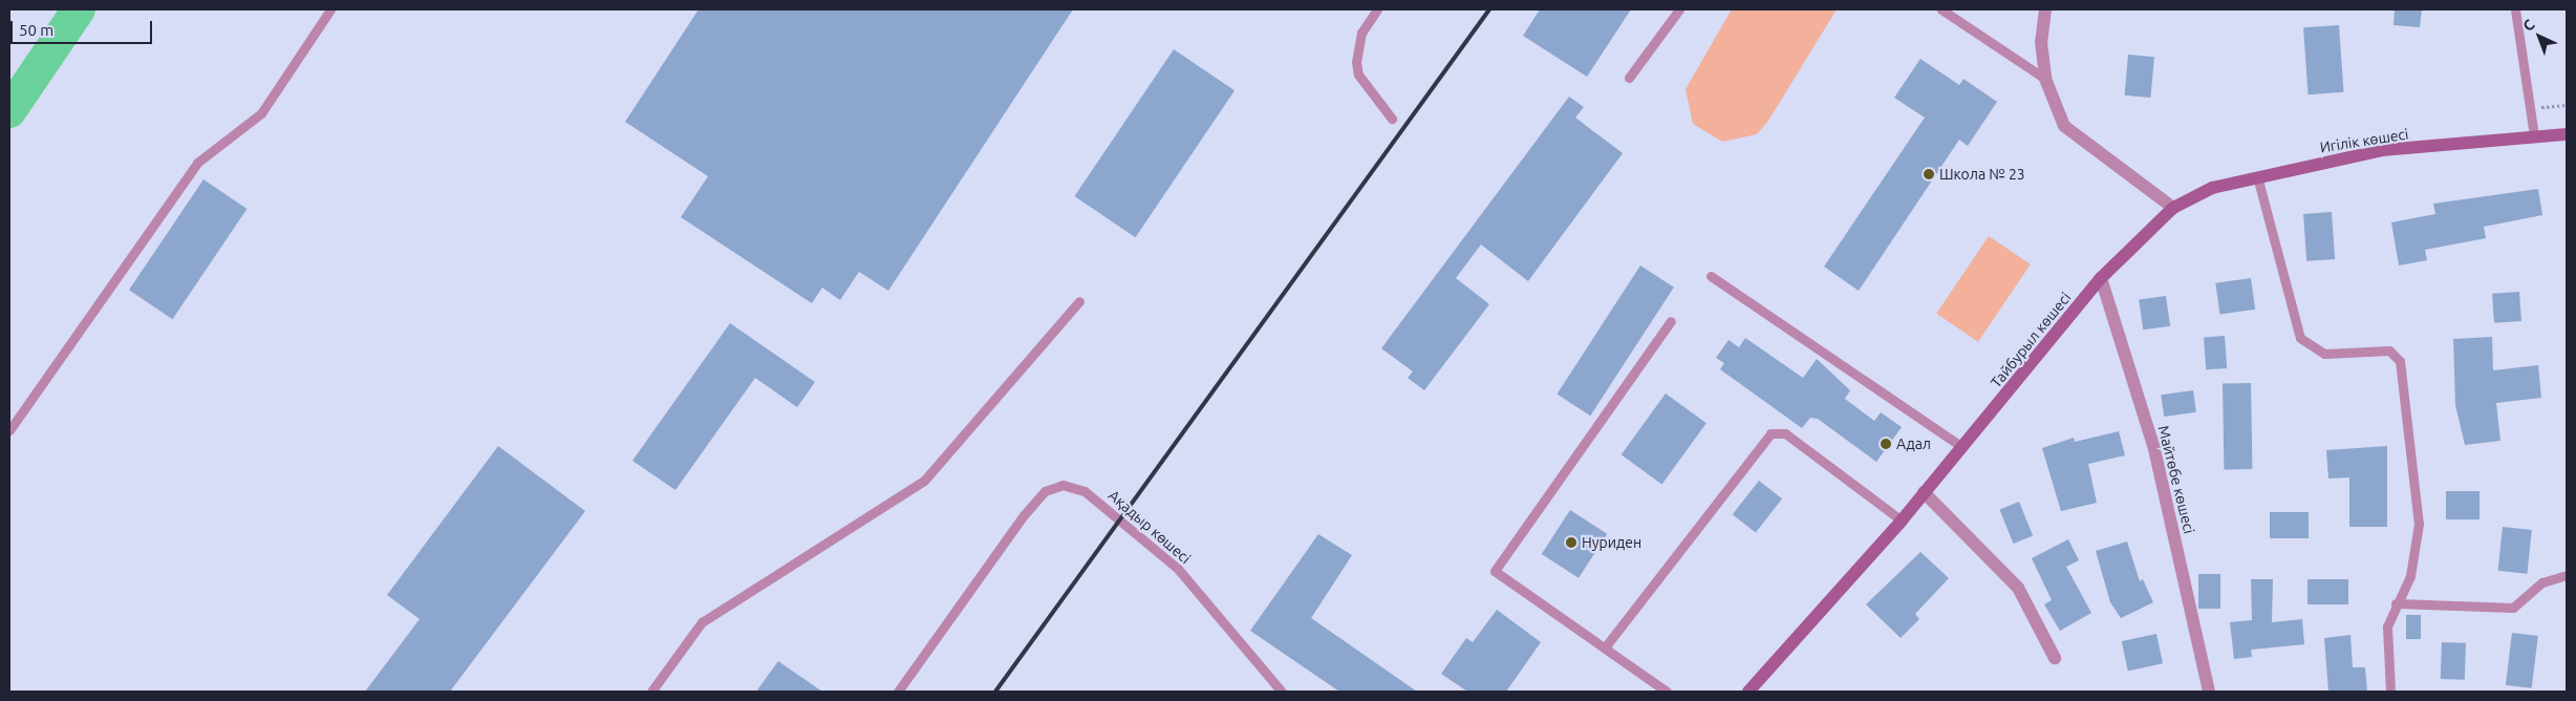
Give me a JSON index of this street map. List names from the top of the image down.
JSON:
{
  "streets": {
    "main road": ["Игілік көшесі", "Тайбурыл көшесі"],
    "street": ["Майтөбе көшесі"],
    "lane": ["Ақадыр көшесі"]
  },
  "crossings": [
    ["Игілік көшесі", "Тайбурыл көшесі"],
    ["Тайбурыл көшесі", "Майтөбе көшесі"]
  ],
  "places": ["Школа № 23", "Адал", "Нуриден"],
  "scale_bar": "50 m",
  "north": "top left"
}
